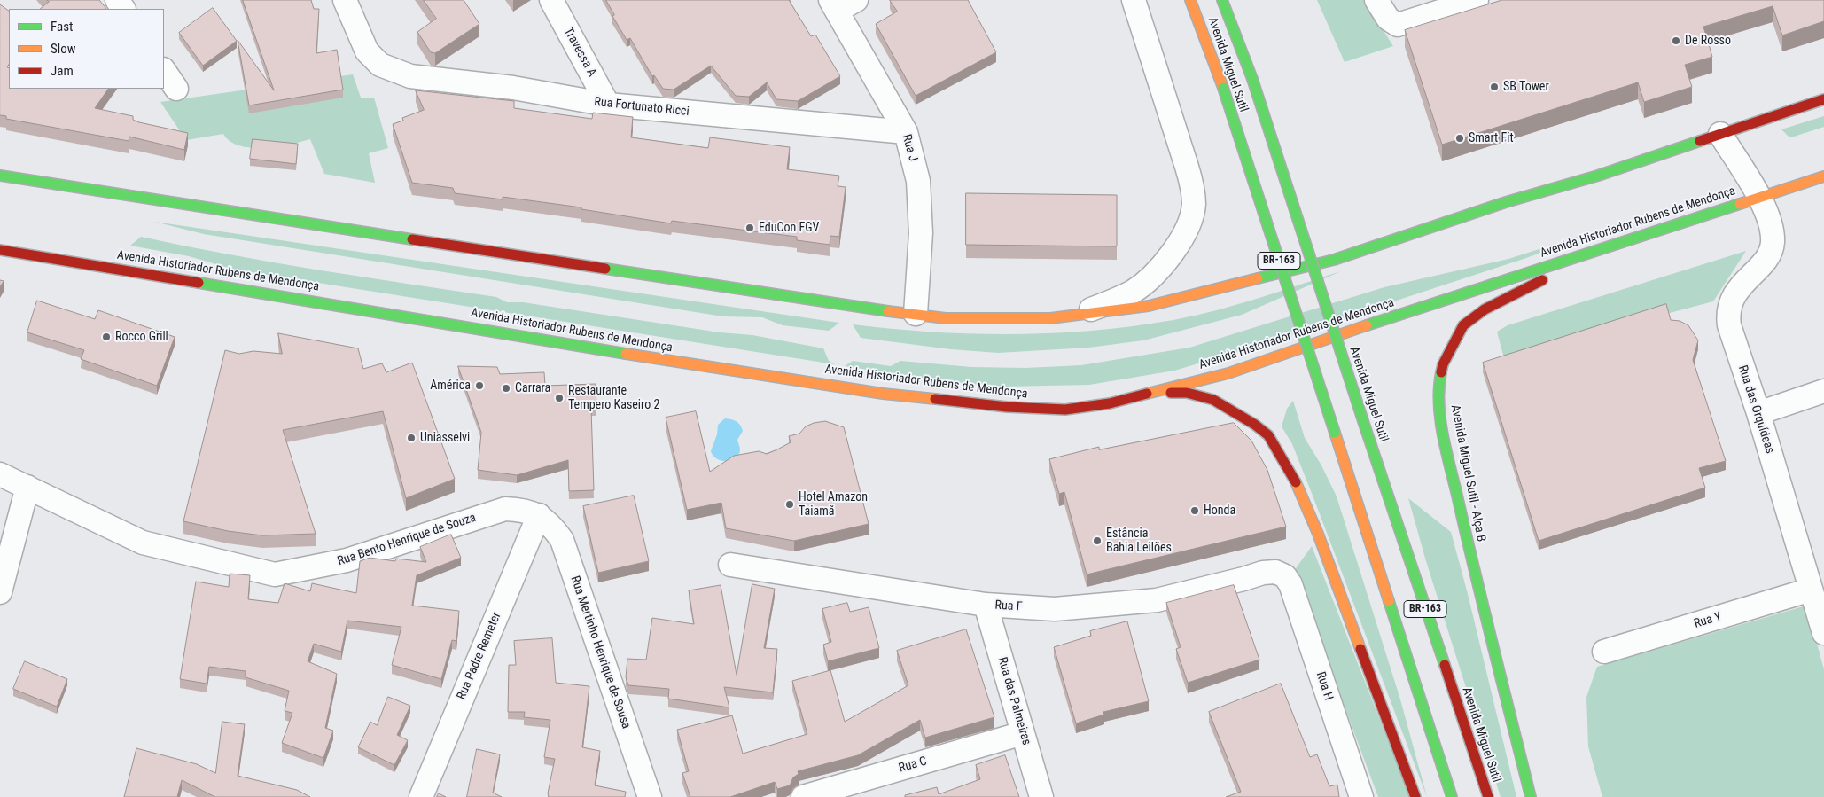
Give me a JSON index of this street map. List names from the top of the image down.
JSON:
{
  "streets": {
    "main road": [
      "Avenida Miguel Sutil",
      "Avenida Historiador Rubens de Mendonça",
      "BR-163",
      "Avenida Miguel Sutil - Alça B"
    ],
    "street": [
      "Travessa A",
      "Rua Fortunato Ricci",
      "Rua J",
      "Rua das Orquídeas",
      "Rua Bento Henrique de Souza",
      "Rua F",
      "Rua Y",
      "Rua Mertinho Henrique de Sousa",
      "Rua Padre Remeter",
      "Rua H",
      "Rua das Palmeiras",
      "Rua C"
    ]
  },
  "crossings": [
    ["Travessa A", "Rua Fortunato Ricci"],
    ["Rua Fortunato Ricci", "Rua J"],
    ["Avenida Historiador Rubens de Mendonça", "Rua das Orquídeas"],
    ["Avenida Historiador Rubens de Mendonça", "Avenida Miguel Sutil - Alça B"],
    ["Rua das Orquídeas", "Rua Y"],
    ["Rua Bento Henrique de Souza", "Rua Mertinho Henrique de Sousa"],
    ["Rua Bento Henrique de Souza", "Rua Padre Remeter"],
    ["Rua F", "Rua H"],
    ["Rua F", "Rua das Palmeiras"],
    ["Rua Mertinho Henrique de Sousa", "Rua Padre Remeter"],
    ["Rua das Palmeiras", "Rua C"]
  ],
  "places": [
    "De Rosso",
    "SB Tower",
    "Smart Fit",
    "EduCon FGV",
    "Rocco Grill",
    "América",
    "Carrara",
    "Restaurante Tempero Kaseiro 2",
    "Uniasselvi",
    "Hotel Amazon Taiamã",
    "Honda",
    "Estância Bahia Leilões"
  ],
  "legend": ["Fast", "Slow", "Jam"]
}
